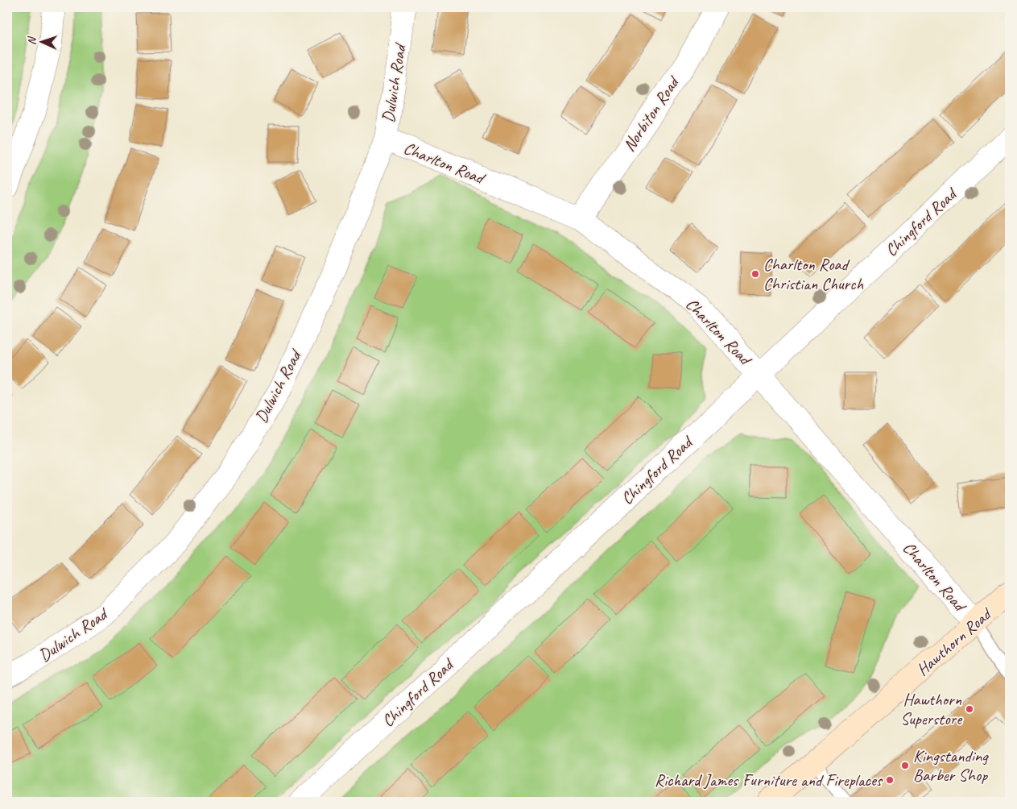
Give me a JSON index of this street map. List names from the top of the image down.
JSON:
{
  "streets": {
    "street": [
      "Dulwich Road",
      "Norbiton Road",
      "Charlton Road",
      "Chingford Road",
      "Hawthorn Road"
    ]
  },
  "crossings": [
    ["Dulwich Road", "Charlton Road"],
    ["Norbiton Road", "Charlton Road"],
    ["Charlton Road", "Chingford Road"],
    ["Charlton Road", "Hawthorn Road"]
  ],
  "places": [
    "Charlton Road Christian Church",
    "Hawthorn Superstore",
    "Kingstanding Barber Shop",
    "Richard James Furniture and Fireplaces"
  ],
  "north": "left"
}
